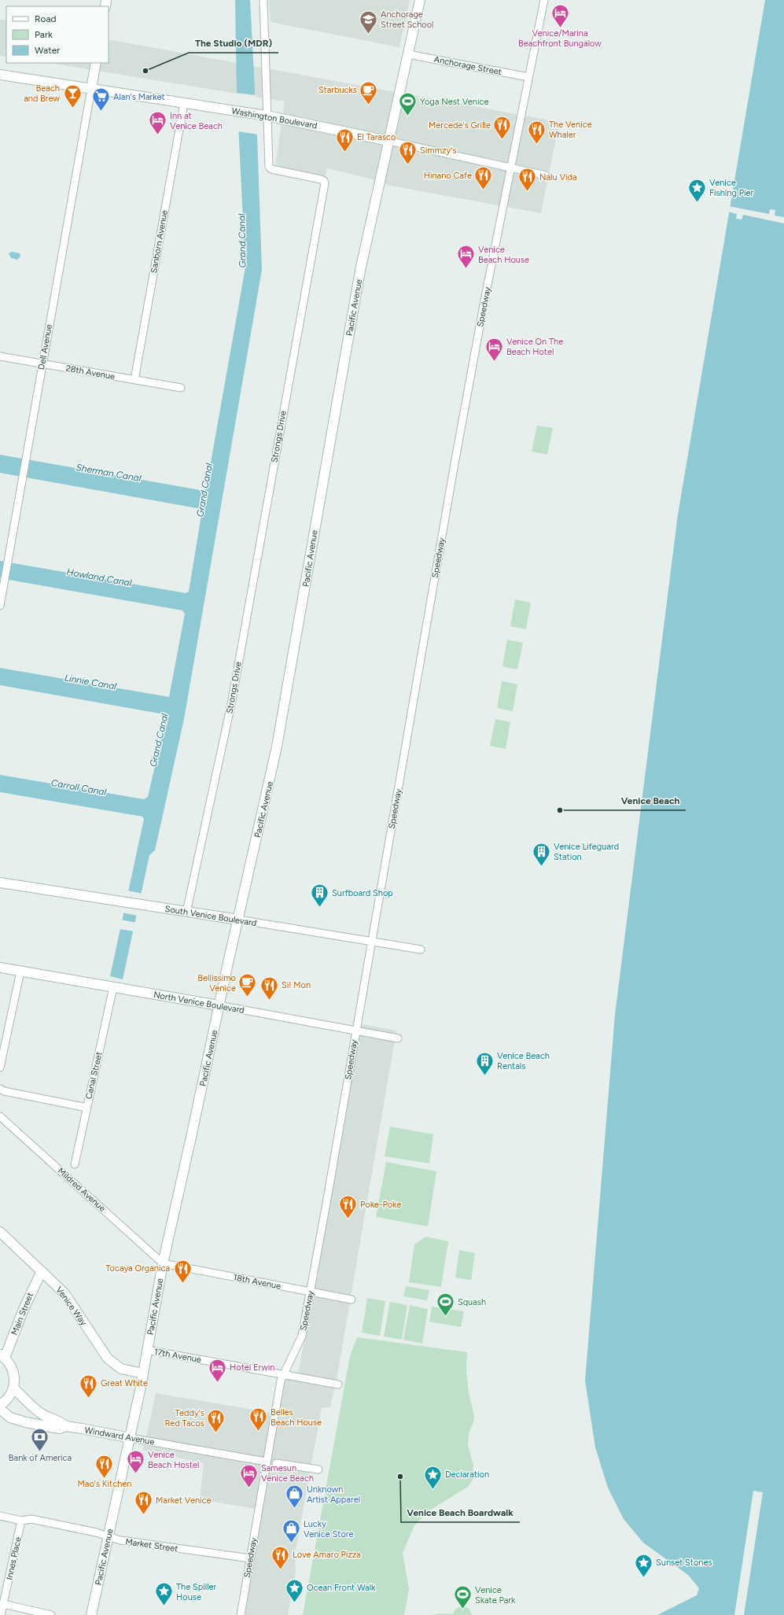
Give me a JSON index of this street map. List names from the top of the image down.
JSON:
{
  "streets": {
    "main road": [
      "Washington Boulevard",
      "Pacific Avenue",
      "South Venice Boulevard",
      "North Venice Boulevard",
      "Venice Way",
      "Main Street",
      "Windward Avenue"
    ],
    "street": [
      "Anchorage Street",
      "Sanborn Avenue",
      "Speedway",
      "Dell Avenue",
      "28th Avenue",
      "Strongs Drive",
      "Canal Street",
      "Mildred Avenue",
      "18th Avenue",
      "17th Avenue",
      "Market Street",
      "Innes Place"
    ]
  },
  "crossings": [
    ["Anchorage Street", "Speedway"],
    ["Anchorage Street", "Pacific Avenue"],
    ["Washington Boulevard", "Sanborn Avenue"],
    ["Washington Boulevard", "Speedway"],
    ["Washington Boulevard", "Pacific Avenue"],
    ["Washington Boulevard", "Dell Avenue"],
    ["Washington Boulevard", "Strongs Drive"],
    ["Sanborn Avenue", "28th Avenue"],
    ["Speedway", "South Venice Boulevard"],
    ["Speedway", "North Venice Boulevard"],
    ["Speedway", "18th Avenue"],
    ["Speedway", "17th Avenue"],
    ["Speedway", "Windward Avenue"],
    ["Speedway", "Market Street"],
    ["Pacific Avenue", "South Venice Boulevard"],
    ["Pacific Avenue", "North Venice Boulevard"],
    ["Pacific Avenue", "Mildred Avenue"],
    ["Pacific Avenue", "18th Avenue"],
    ["Pacific Avenue", "Venice Way"],
    ["Pacific Avenue", "17th Avenue"],
    ["Pacific Avenue", "Windward Avenue"],
    ["Pacific Avenue", "Market Street"],
    ["Dell Avenue", "28th Avenue"],
    ["Strongs Drive", "South Venice Boulevard"],
    ["North Venice Boulevard", "Canal Street"],
    ["Mildred Avenue", "18th Avenue"],
    ["Venice Way", "Main Street"],
    ["Market Street", "Innes Place"]
  ],
  "water": [
    "Grand Canal",
    "Sherman Canal",
    "Howland Canal",
    "Linnie Canal",
    "Carroll Canal"
  ],
  "places": {
    "hotel": [
      "Venice/Marina Beachfront Bungalow",
      "Inn at Venice Beach",
      "Venice Beach House",
      "Venice On The Beach Hotel",
      "Hotel Erwin",
      "Venice Beach Hostel",
      "Samesun Venice Beach"
    ],
    "school or university": ["Anchorage Street School"],
    "other": ["The Studio (MDR)", "Venice Beach", "Venice Beach Boardwalk"],
    "cafe": ["Starbucks", "Bellissimo Venice"],
    "bar": ["Beach and Brew"],
    "supermarket": ["Alan's Market"],
    "sports": ["Yoga Nest Venice", "Squash", "Venice Skate Park"],
    "restaurant": [
      "Mercede's Grille",
      "The Venice Whaler",
      "El Tarasco",
      "Simmzy's",
      "Hinano Cafe",
      "Nalu Vida",
      "Si! Mon",
      "Poke-Poke",
      "Tocaya Organica",
      "Great White",
      "Belles Beach House",
      "Teddy's Red Tacos",
      "Mao's Kitchen",
      "Market Venice",
      "Love Amaro Pizza"
    ],
    "place": [
      "Venice Fishing Pier",
      "Declaration",
      "Sunset Stones",
      "Ocean Front Walk",
      "The Spiller House"
    ],
    "building": ["Venice Lifeguard Station", "Surfboard Shop", "Venice Beach Rentals"],
    "bank": ["Bank of America"],
    "shop": ["Unknown Artist Apparel", "Lucky Venice Store"]
  },
  "legend": ["Road", "Park", "Water"]
}
